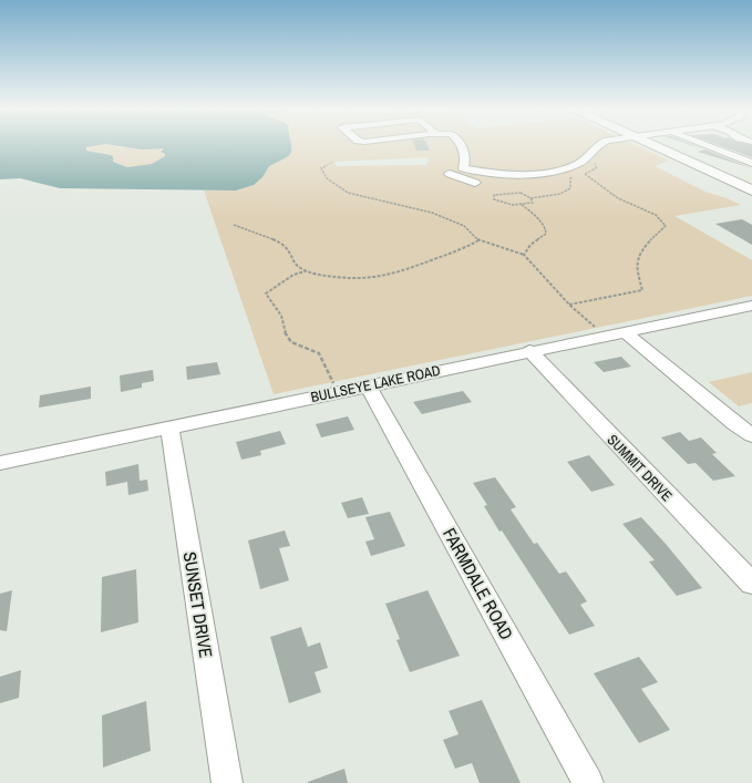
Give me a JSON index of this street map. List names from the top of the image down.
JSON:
{
  "streets": {
    "street": [
      "BULLSEYE LAKE ROAD",
      "SUMMIT DRIVE",
      "FARMDALE ROAD",
      "SUNSET DRIVE"
    ]
  },
  "crossings": [
    ["BULLSEYE LAKE ROAD", "SUMMIT DRIVE"],
    ["BULLSEYE LAKE ROAD", "FARMDALE ROAD"],
    ["BULLSEYE LAKE ROAD", "SUNSET DRIVE"]
  ]
}
